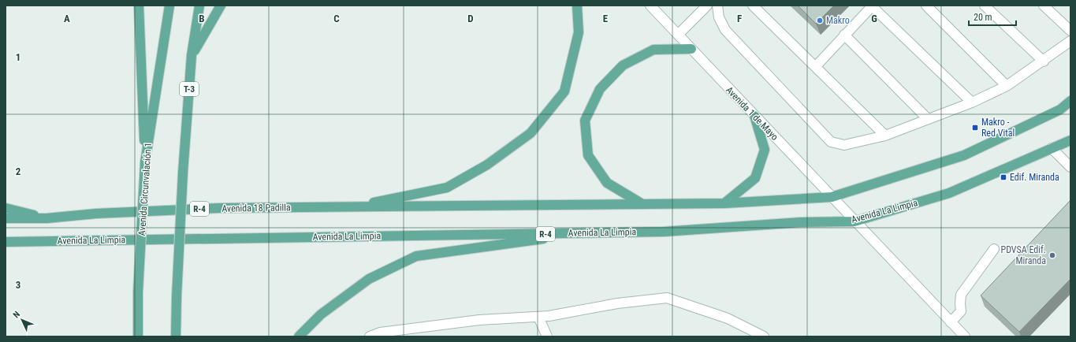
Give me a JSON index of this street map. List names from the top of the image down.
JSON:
{
  "streets": {
    "main road": [
      "T-3",
      "Avenida Circunvalación 1",
      "Avenida 18 Padilla",
      "R-4",
      "Avenida La Limpia"
    ],
    "street": ["Avenida 1 de Mayo"]
  },
  "crossings": [
    ["Avenida 1 de Mayo", "R-4"],
    ["Avenida 1 de Mayo", "Avenida La Limpia"],
    ["Avenida 18 Padilla", "R-4"]
  ],
  "places": {
    "other": ["Makro", "PDVSA Edif. Miranda"],
    "transit": ["Makro - Red Vital", "Edif. Miranda"]
  },
  "scale_bar": "20 m",
  "north": "top left",
  "grid": {
    "columns": [
      "A",
      "B",
      "C",
      "D",
      "E",
      "F",
      "G"
    ],
    "rows": ["1", "2", "3"]
  }
}
